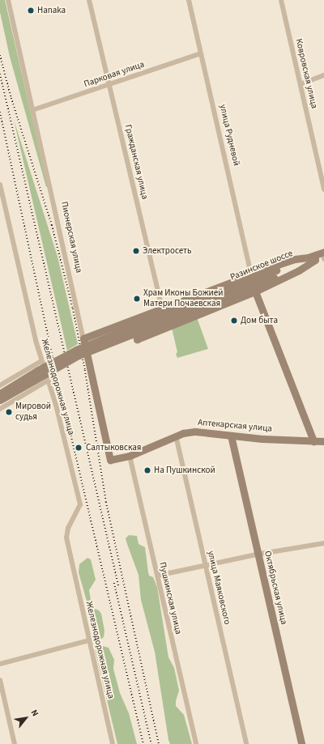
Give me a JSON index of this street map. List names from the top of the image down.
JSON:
{
  "streets": {
    "street": [
      "Ковровская улица",
      "Парковая улица",
      "улица Рудневой",
      "Гражданская улица",
      "Пионерская улица",
      "Разинское шоссе",
      "Железнодорожная улица",
      "Аптекарская улица",
      "улица Маяковского",
      "Октябрьская улица",
      "Пушкинская улица"
    ]
  },
  "crossings": [
    ["Парковая улица", "улица Рудневой"],
    ["Парковая улица", "Гражданская улица"],
    ["Парковая улица", "Пионерская улица"],
    ["Пионерская улица", "Аптекарская улица"],
    ["Пионерская улица", "Пушкинская улица"],
    ["Аптекарская улица", "улица Маяковского"],
    ["Аптекарская улица", "Октябрьская улица"],
    ["Аптекарская улица", "Пушкинская улица"]
  ],
  "places": [
    "Hanaka",
    "Электросеть",
    "Храм Иконы Божией Матери Почаевская",
    "Дом быта",
    "Мировой судья",
    "Салтыковская",
    "На Пушкинской"
  ],
  "north": "top right"
}
